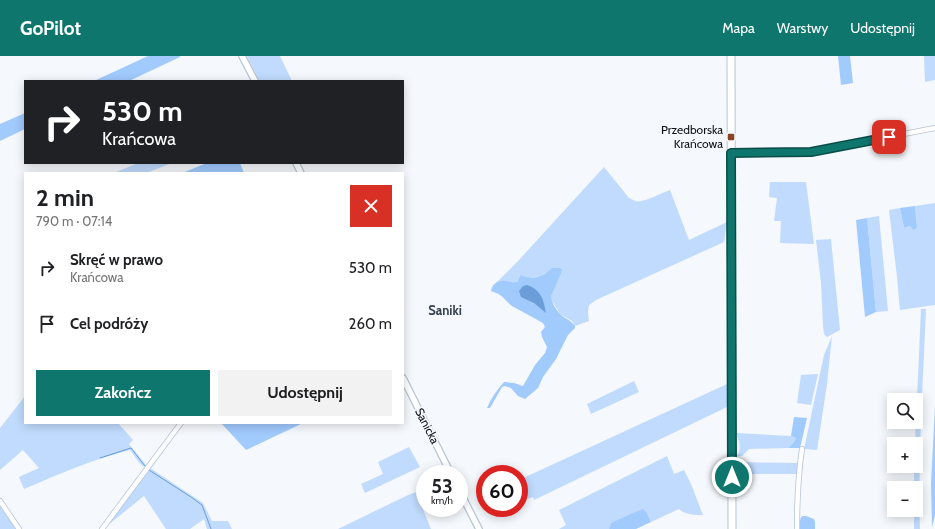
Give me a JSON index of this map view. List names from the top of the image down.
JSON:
{
  "streets": {
    "street": ["Sanicka"]
  },
  "districts": ["Saniki"],
  "places": {
    "transit": ["Przedborska Krańcowa"]
  },
  "page": {
    "header": "GoPilot",
    "nav": ["Mapa", "Warstwy", "Udostępnij"],
    "turn": ["530 m", "Krańcowa"],
    "heading": ["2 min", "790 m · 07:14"],
    "list": [
      {
        "name": "Skręć w prawo",
        "note": "Krańcowa",
        "value": "530 m"
      },
      {
        "name": "Cel podróży",
        "value": "260 m"
      }
    ],
    "buttons": ["Zakończ", "Udostępnij"],
    "map_buttons": ["+", "−"],
    "speed": "53 km/h",
    "limit": "60"
  }
}
